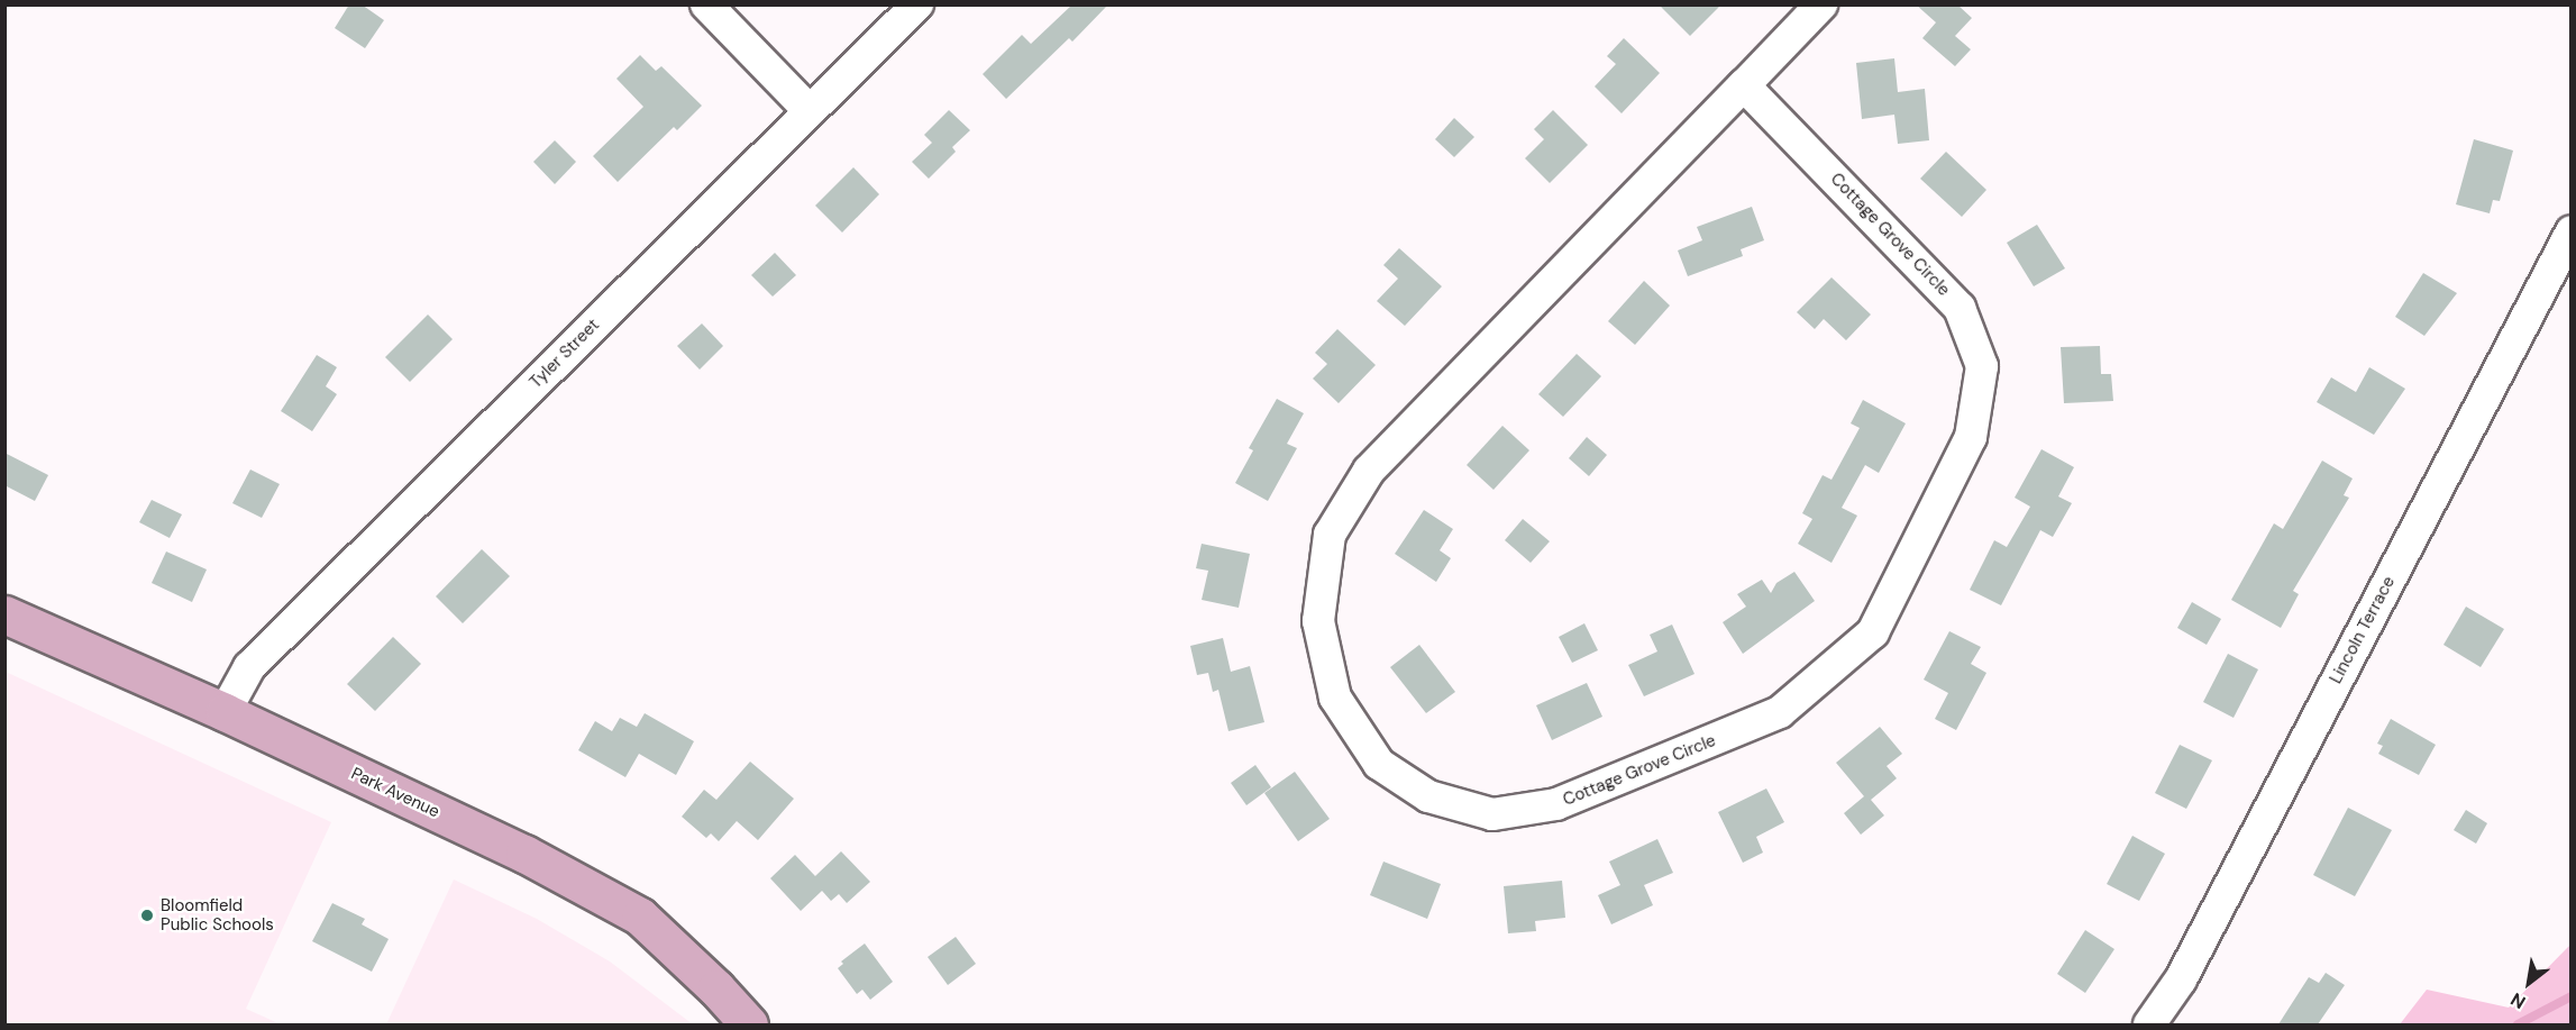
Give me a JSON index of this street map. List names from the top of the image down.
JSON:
{
  "streets": {
    "main road": ["Park Avenue"],
    "street": ["Cottage Grove Circle", "Tyler Street", "Lincoln Terrace"]
  },
  "crossings": [
    ["Tyler Street", "Park Avenue"]
  ],
  "places": ["Bloomfield Public Schools"],
  "north": "bottom left"
}
